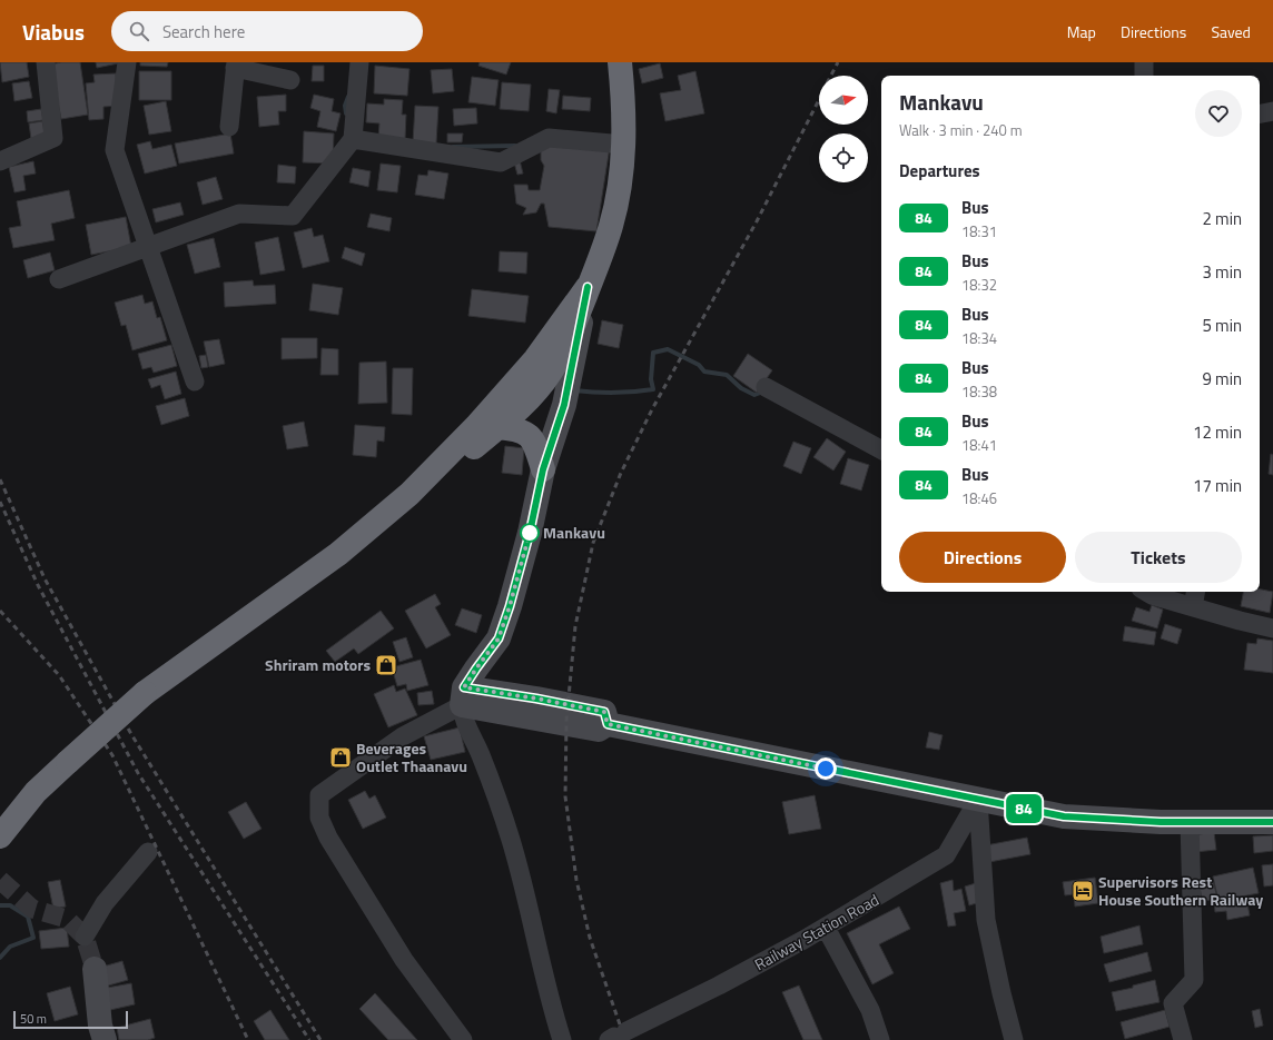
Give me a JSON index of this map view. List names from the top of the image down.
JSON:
{
  "streets": {
    "street": ["Railway Station Road"]
  },
  "places": {
    "other": ["Mankavu"],
    "shop": ["Shriram motors", "Beverages Outlet Thaanavu"],
    "hotel": ["Supervisors Rest House Southern Railway"]
  },
  "lines": ["bus line 84"],
  "scale_bar": "50 m",
  "north": "right",
  "page": {
    "header": "Viabus",
    "search": "Search here",
    "nav": ["Map", "Directions", "Saved"],
    "on_map": "84",
    "heading": [
      ["Mankavu", "Walk · 3 min · 240 m"],
      "Departures"
    ],
    "list": [
      {
        "mark": "84",
        "name": "Bus",
        "note": "18:31",
        "value": "2 min"
      },
      {
        "mark": "84",
        "name": "Bus",
        "note": "18:32",
        "value": "3 min"
      },
      {
        "mark": "84",
        "name": "Bus",
        "note": "18:34",
        "value": "5 min"
      },
      {
        "mark": "84",
        "name": "Bus",
        "note": "18:38",
        "value": "9 min"
      },
      {
        "mark": "84",
        "name": "Bus",
        "note": "18:41",
        "value": "12 min"
      },
      {
        "mark": "84",
        "name": "Bus",
        "note": "18:46",
        "value": "17 min"
      }
    ],
    "buttons": ["Directions", "Tickets"],
    "scale": "50 m"
  }
}
